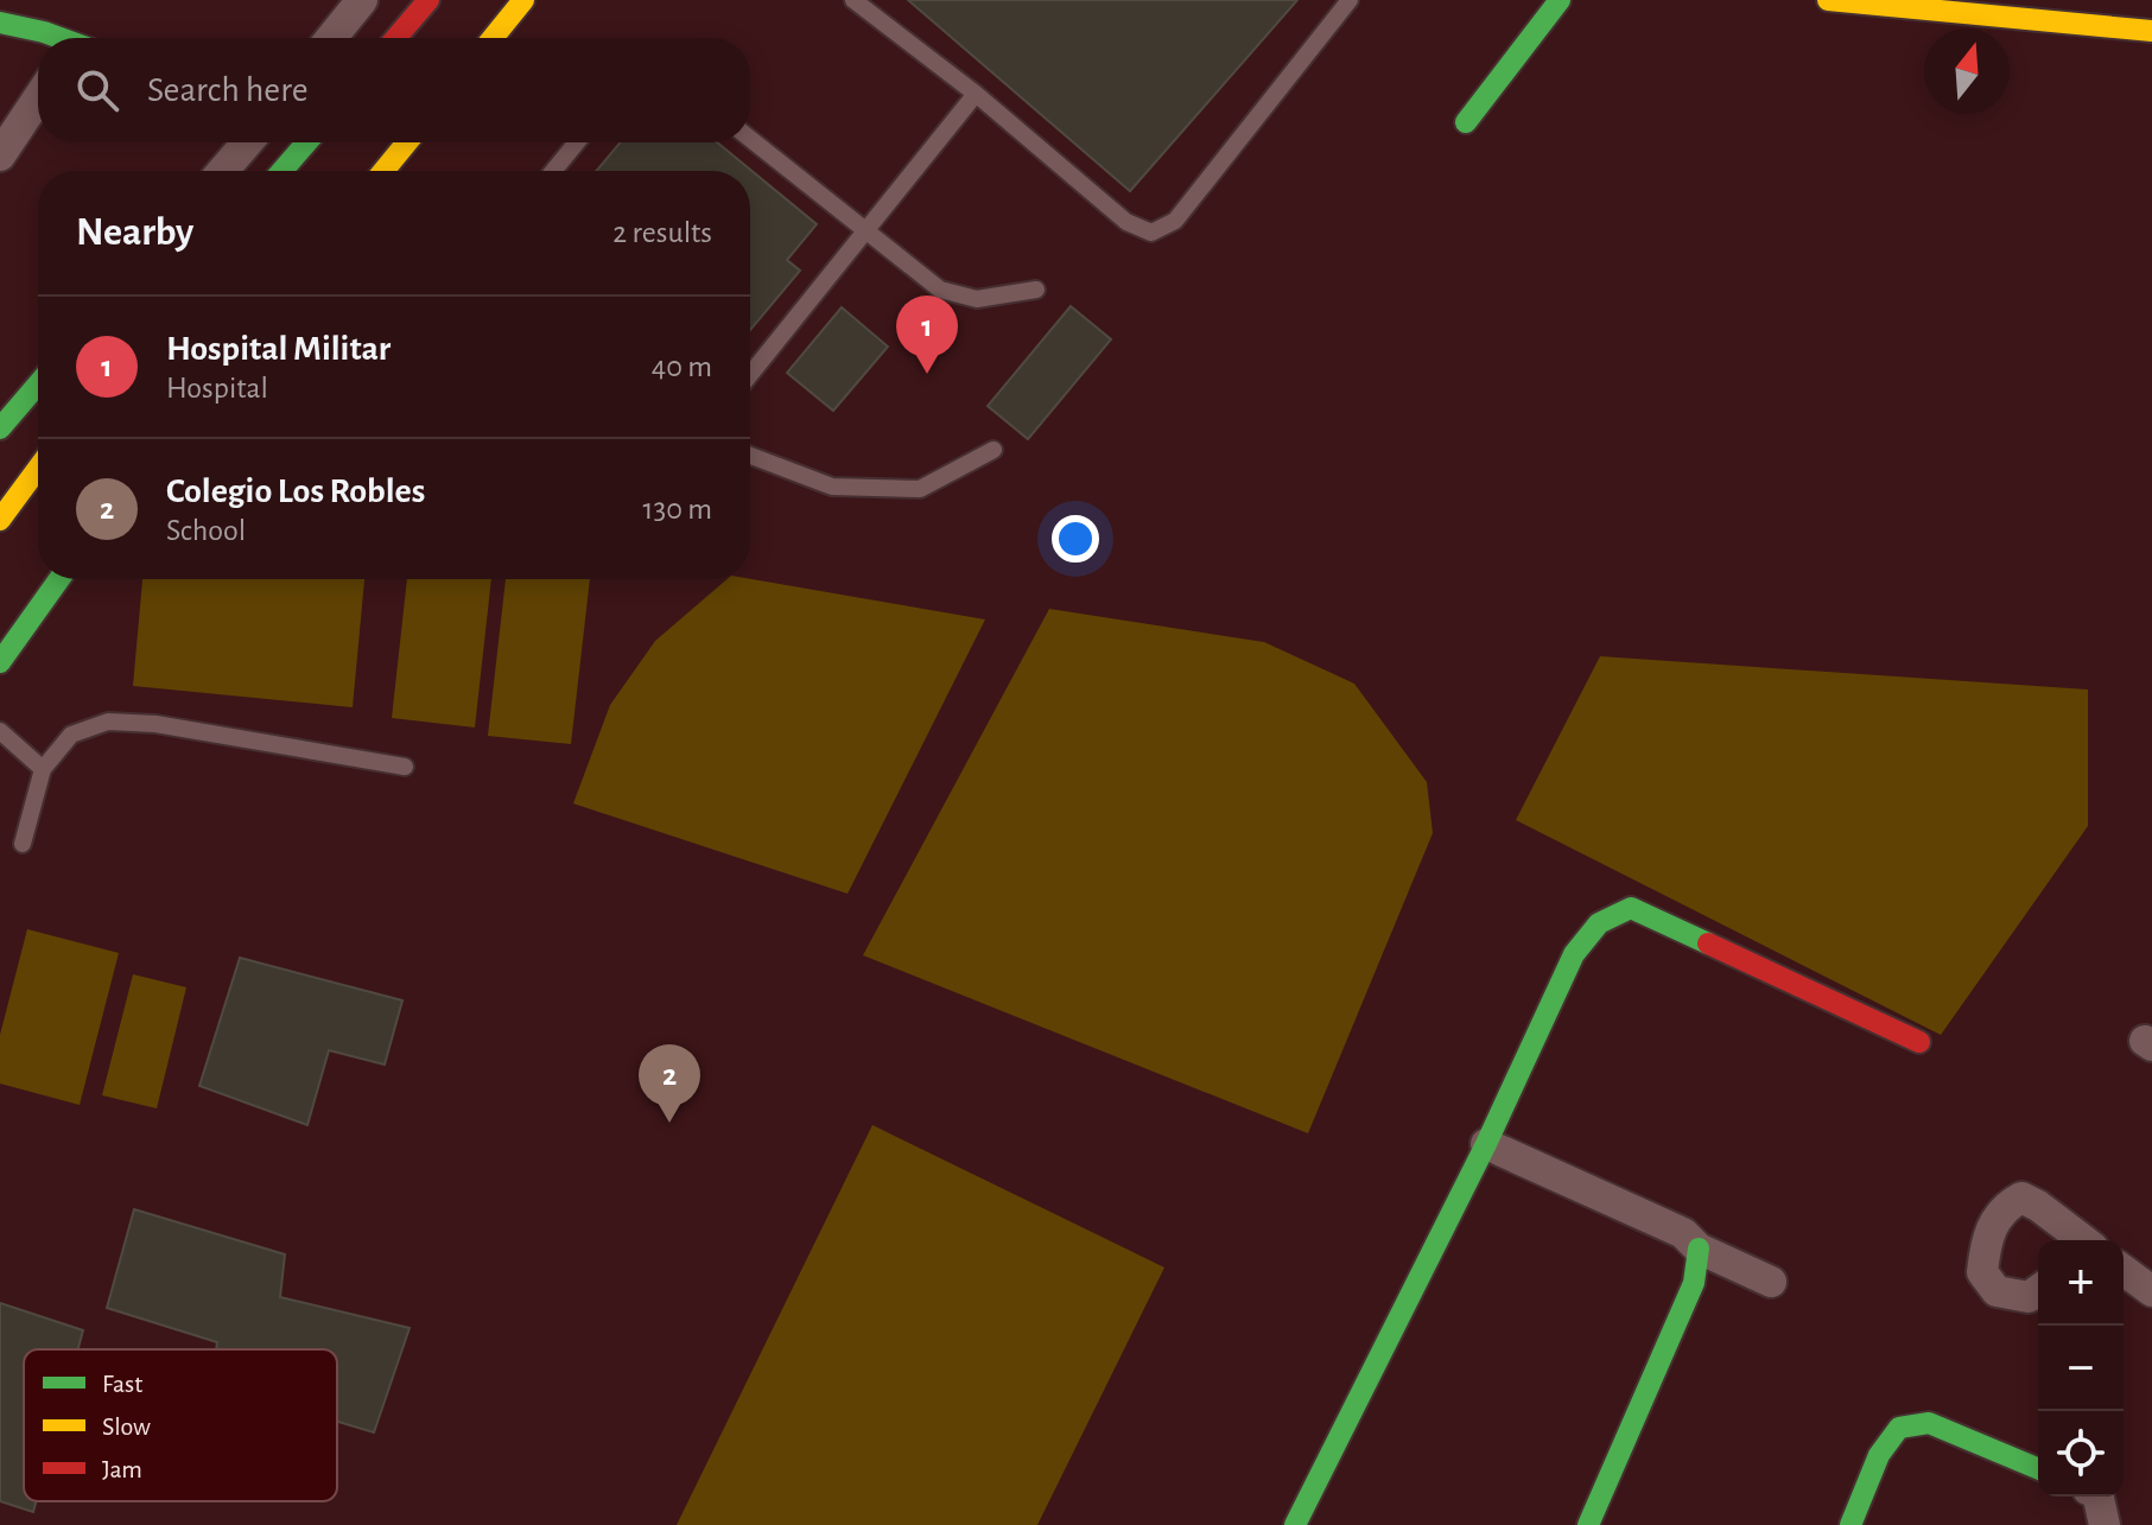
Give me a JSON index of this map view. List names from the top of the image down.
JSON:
{
  "legend": ["Fast", "Slow", "Jam"],
  "north": "top",
  "page": {
    "search": "Search here",
    "heading": ["Nearby", "2 results"],
    "list": [
      {
        "mark": "1",
        "name": "Hospital Militar",
        "note": "Hospital",
        "value": "40 m"
      },
      {
        "mark": "2",
        "name": "Colegio Los Robles",
        "note": "School",
        "value": "130 m"
      }
    ],
    "pins": ["1", "2"],
    "map_buttons": ["+", "−"]
  }
}
